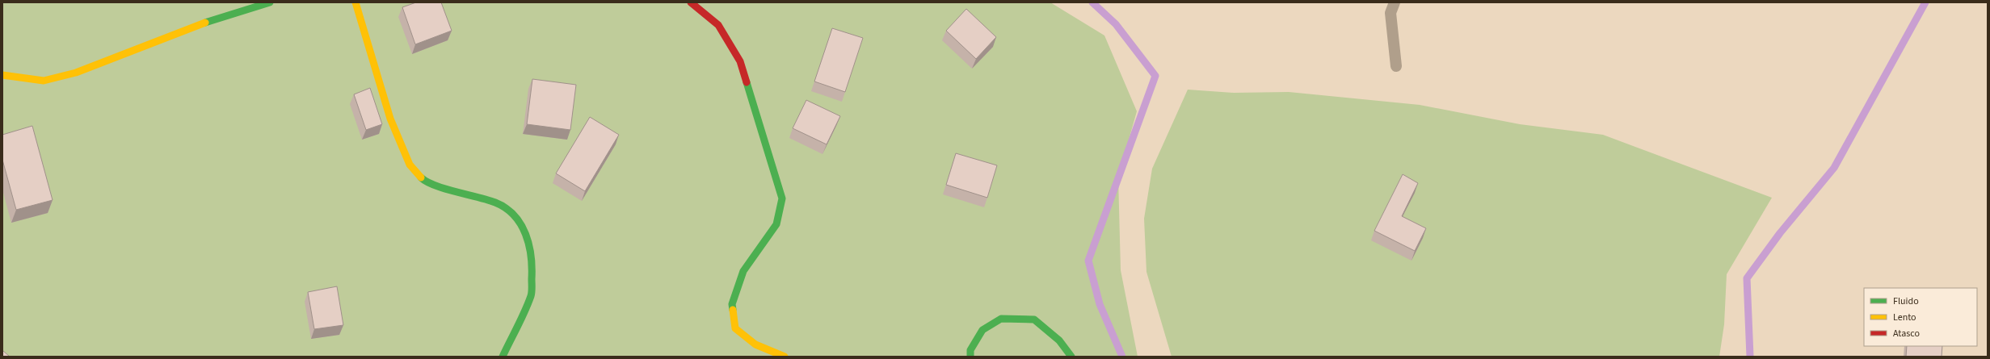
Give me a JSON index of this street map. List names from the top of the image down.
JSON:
{
  "legend": ["Fluido", "Lento", "Atasco"]
}
